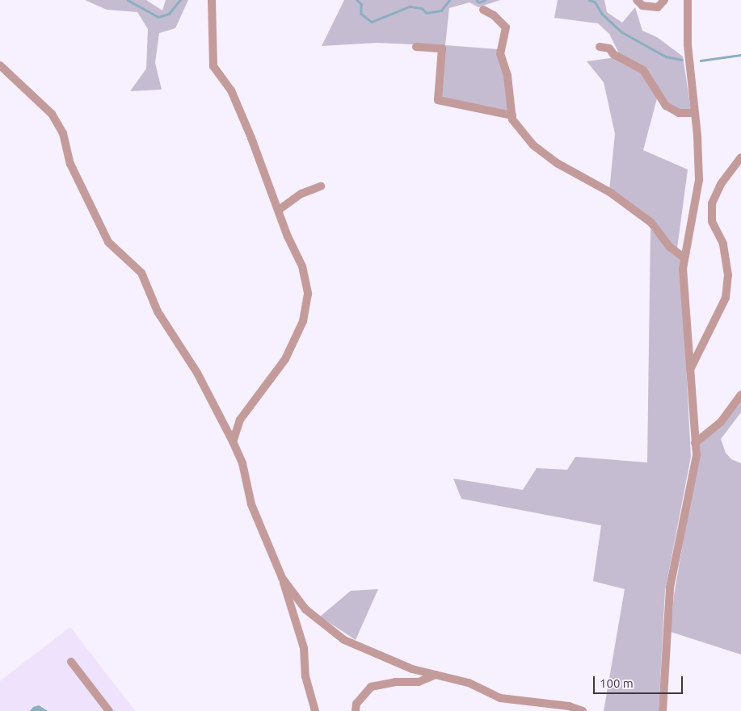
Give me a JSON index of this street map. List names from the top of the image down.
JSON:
{
  "scale_bar": "100 m"
}
